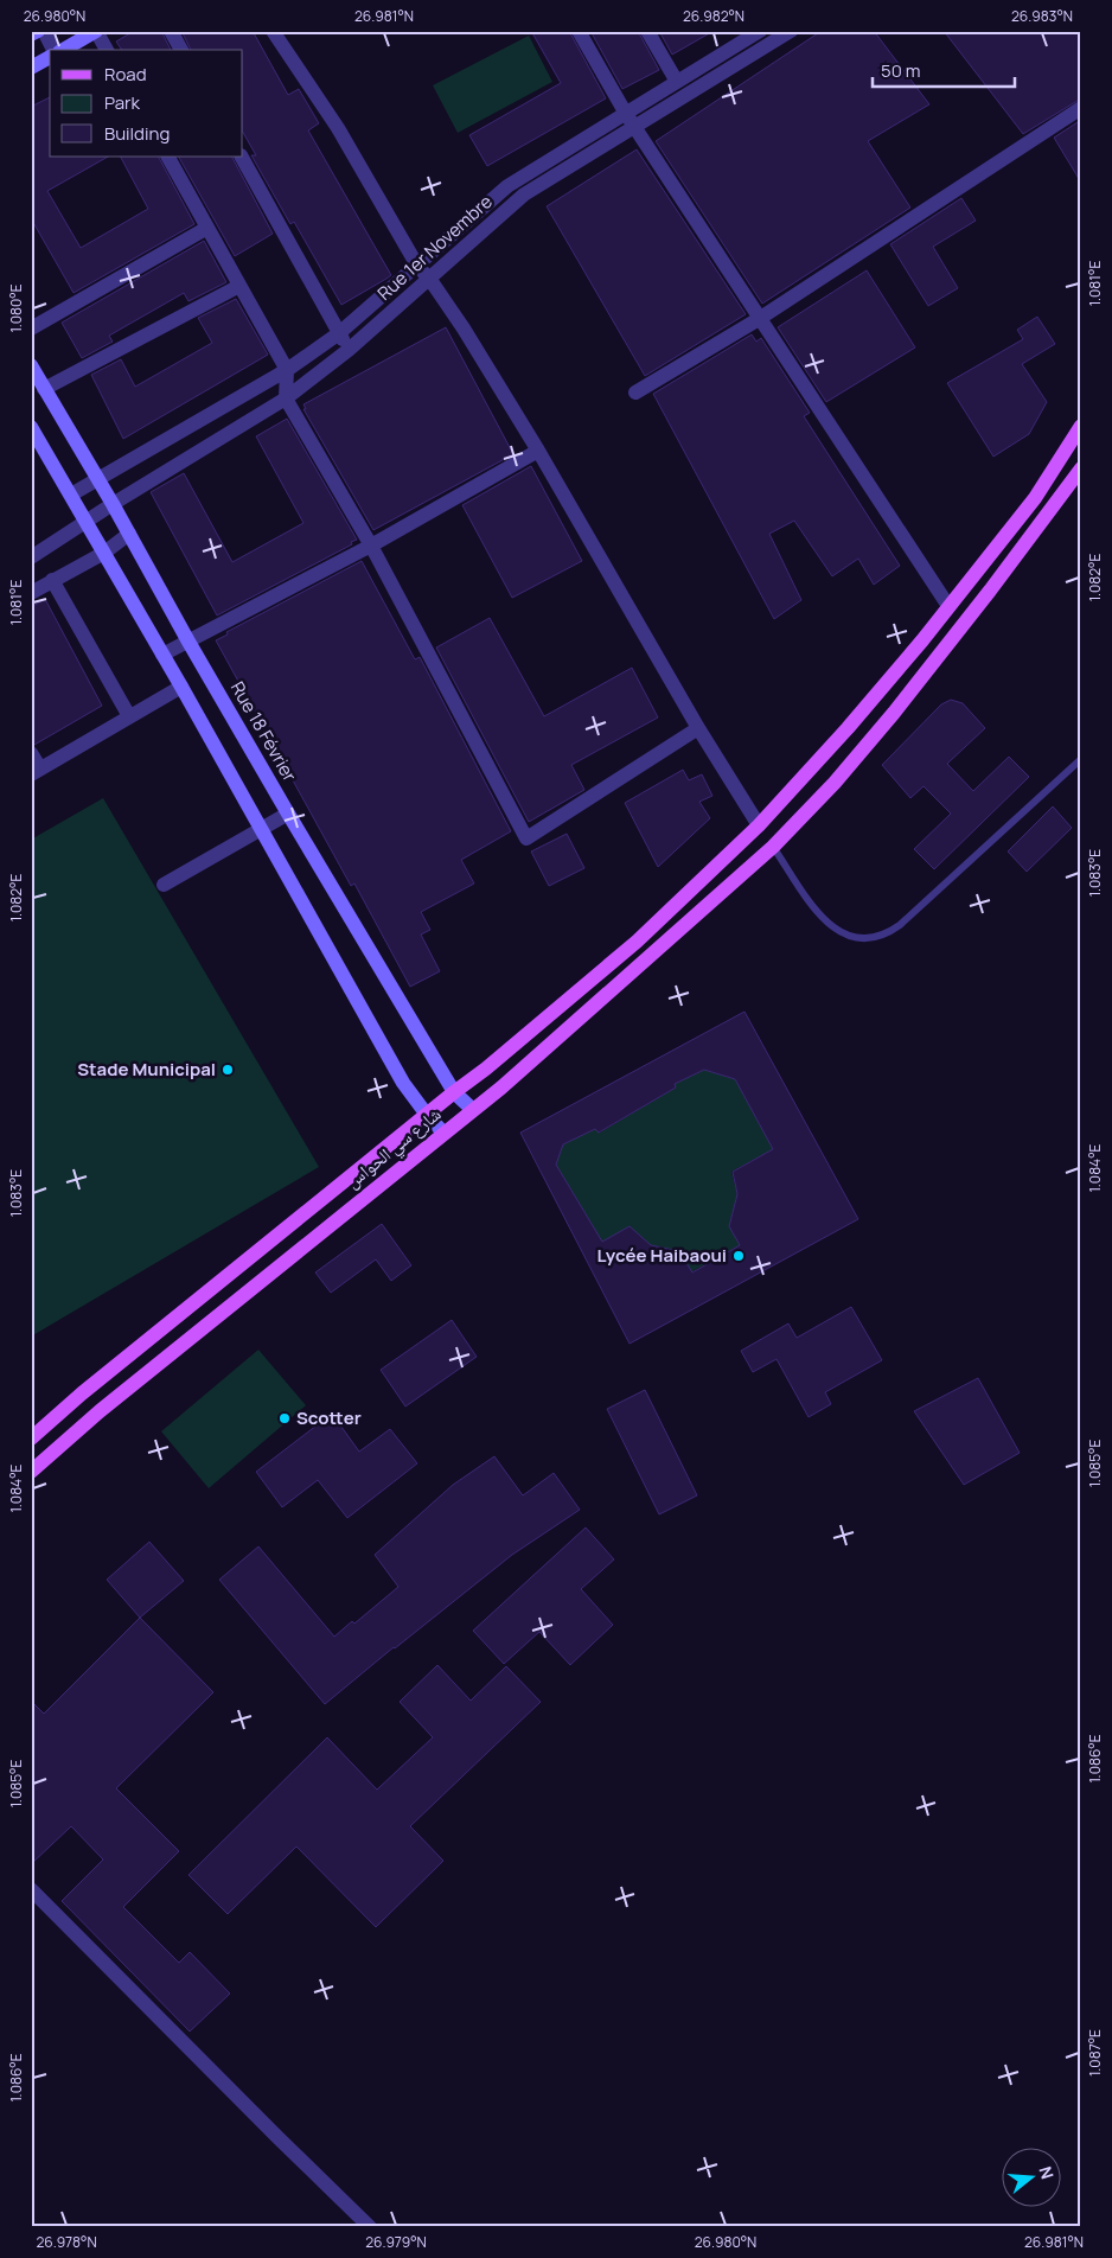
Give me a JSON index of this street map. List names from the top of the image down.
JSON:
{
  "streets": {
    "main road": ["شارع سي الحواس"],
    "street": ["Rue 1er Novembre", "Rue 18 Février"]
  },
  "crossings": [
    ["Rue 1er Novembre", "Rue 18 Février"],
    ["Rue 18 Février", "شارع سي الحواس"]
  ],
  "places": ["Stade Municipal", "Lycée Haibaoui", "Scotter"],
  "legend": ["Road", "Park", "Building"],
  "scale_bar": "50 m",
  "north": "right",
  "coordinates": [
    "26.980°N",
    "26.981°N",
    "26.982°N",
    "26.983°N",
    "1.081°E",
    "1.080°E",
    "1.082°E",
    "1.083°E",
    "1.084°E",
    "1.085°E",
    "1.086°E",
    "1.087°E",
    "26.978°N",
    "26.979°N"
  ]
}
